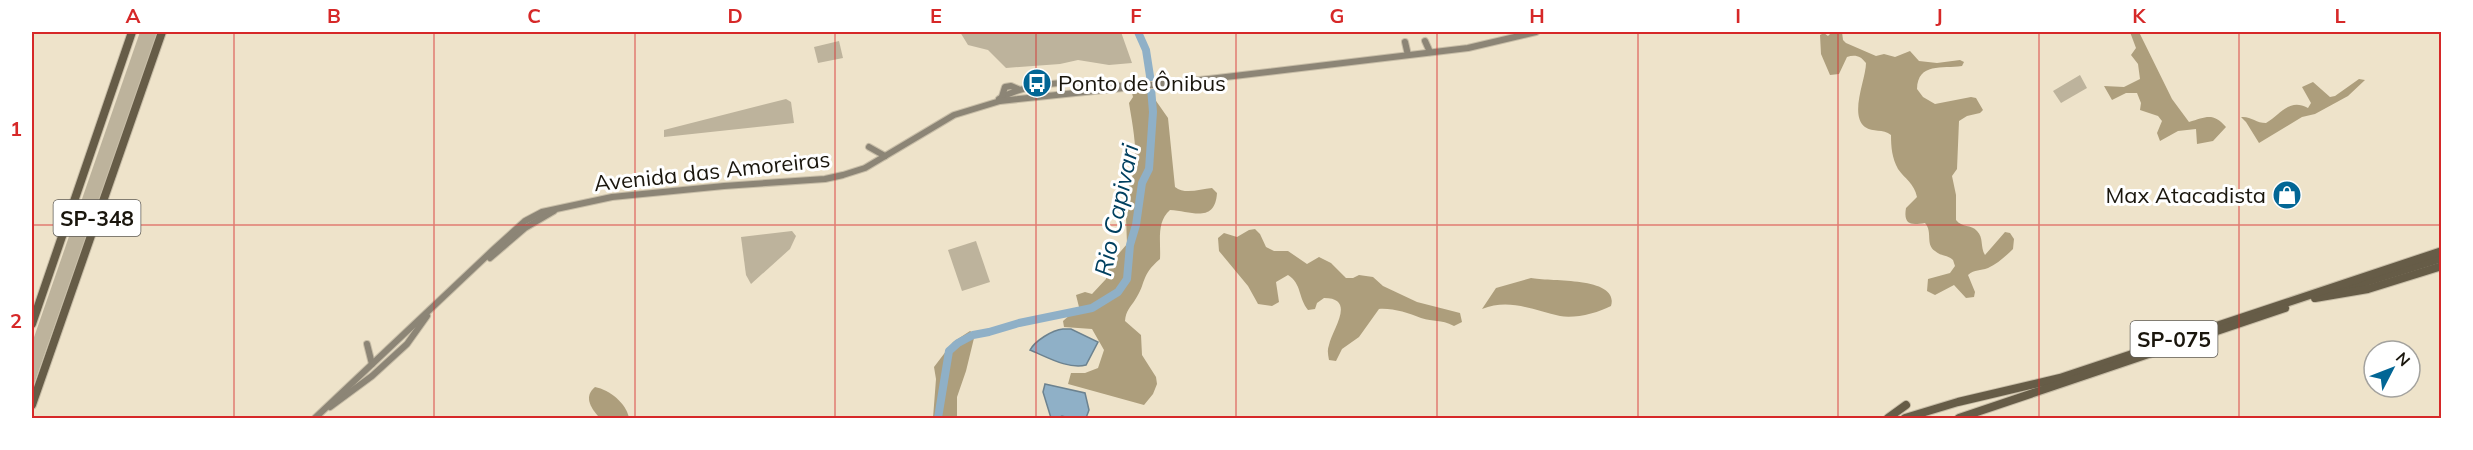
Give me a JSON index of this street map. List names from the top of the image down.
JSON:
{
  "streets": {
    "highway": ["SP-348", "SP-075"],
    "main road": ["Avenida das Amoreiras"]
  },
  "water": ["Rio Capivari"],
  "places": {
    "bus stop": ["Ponto de Ônibus"],
    "shop": ["Max Atacadista"]
  },
  "north": "top right",
  "grid": {
    "columns": [
      "A",
      "B",
      "C",
      "D",
      "E",
      "F",
      "G",
      "H",
      "I",
      "J",
      "K",
      "L"
    ],
    "rows": ["1", "2"]
  }
}
